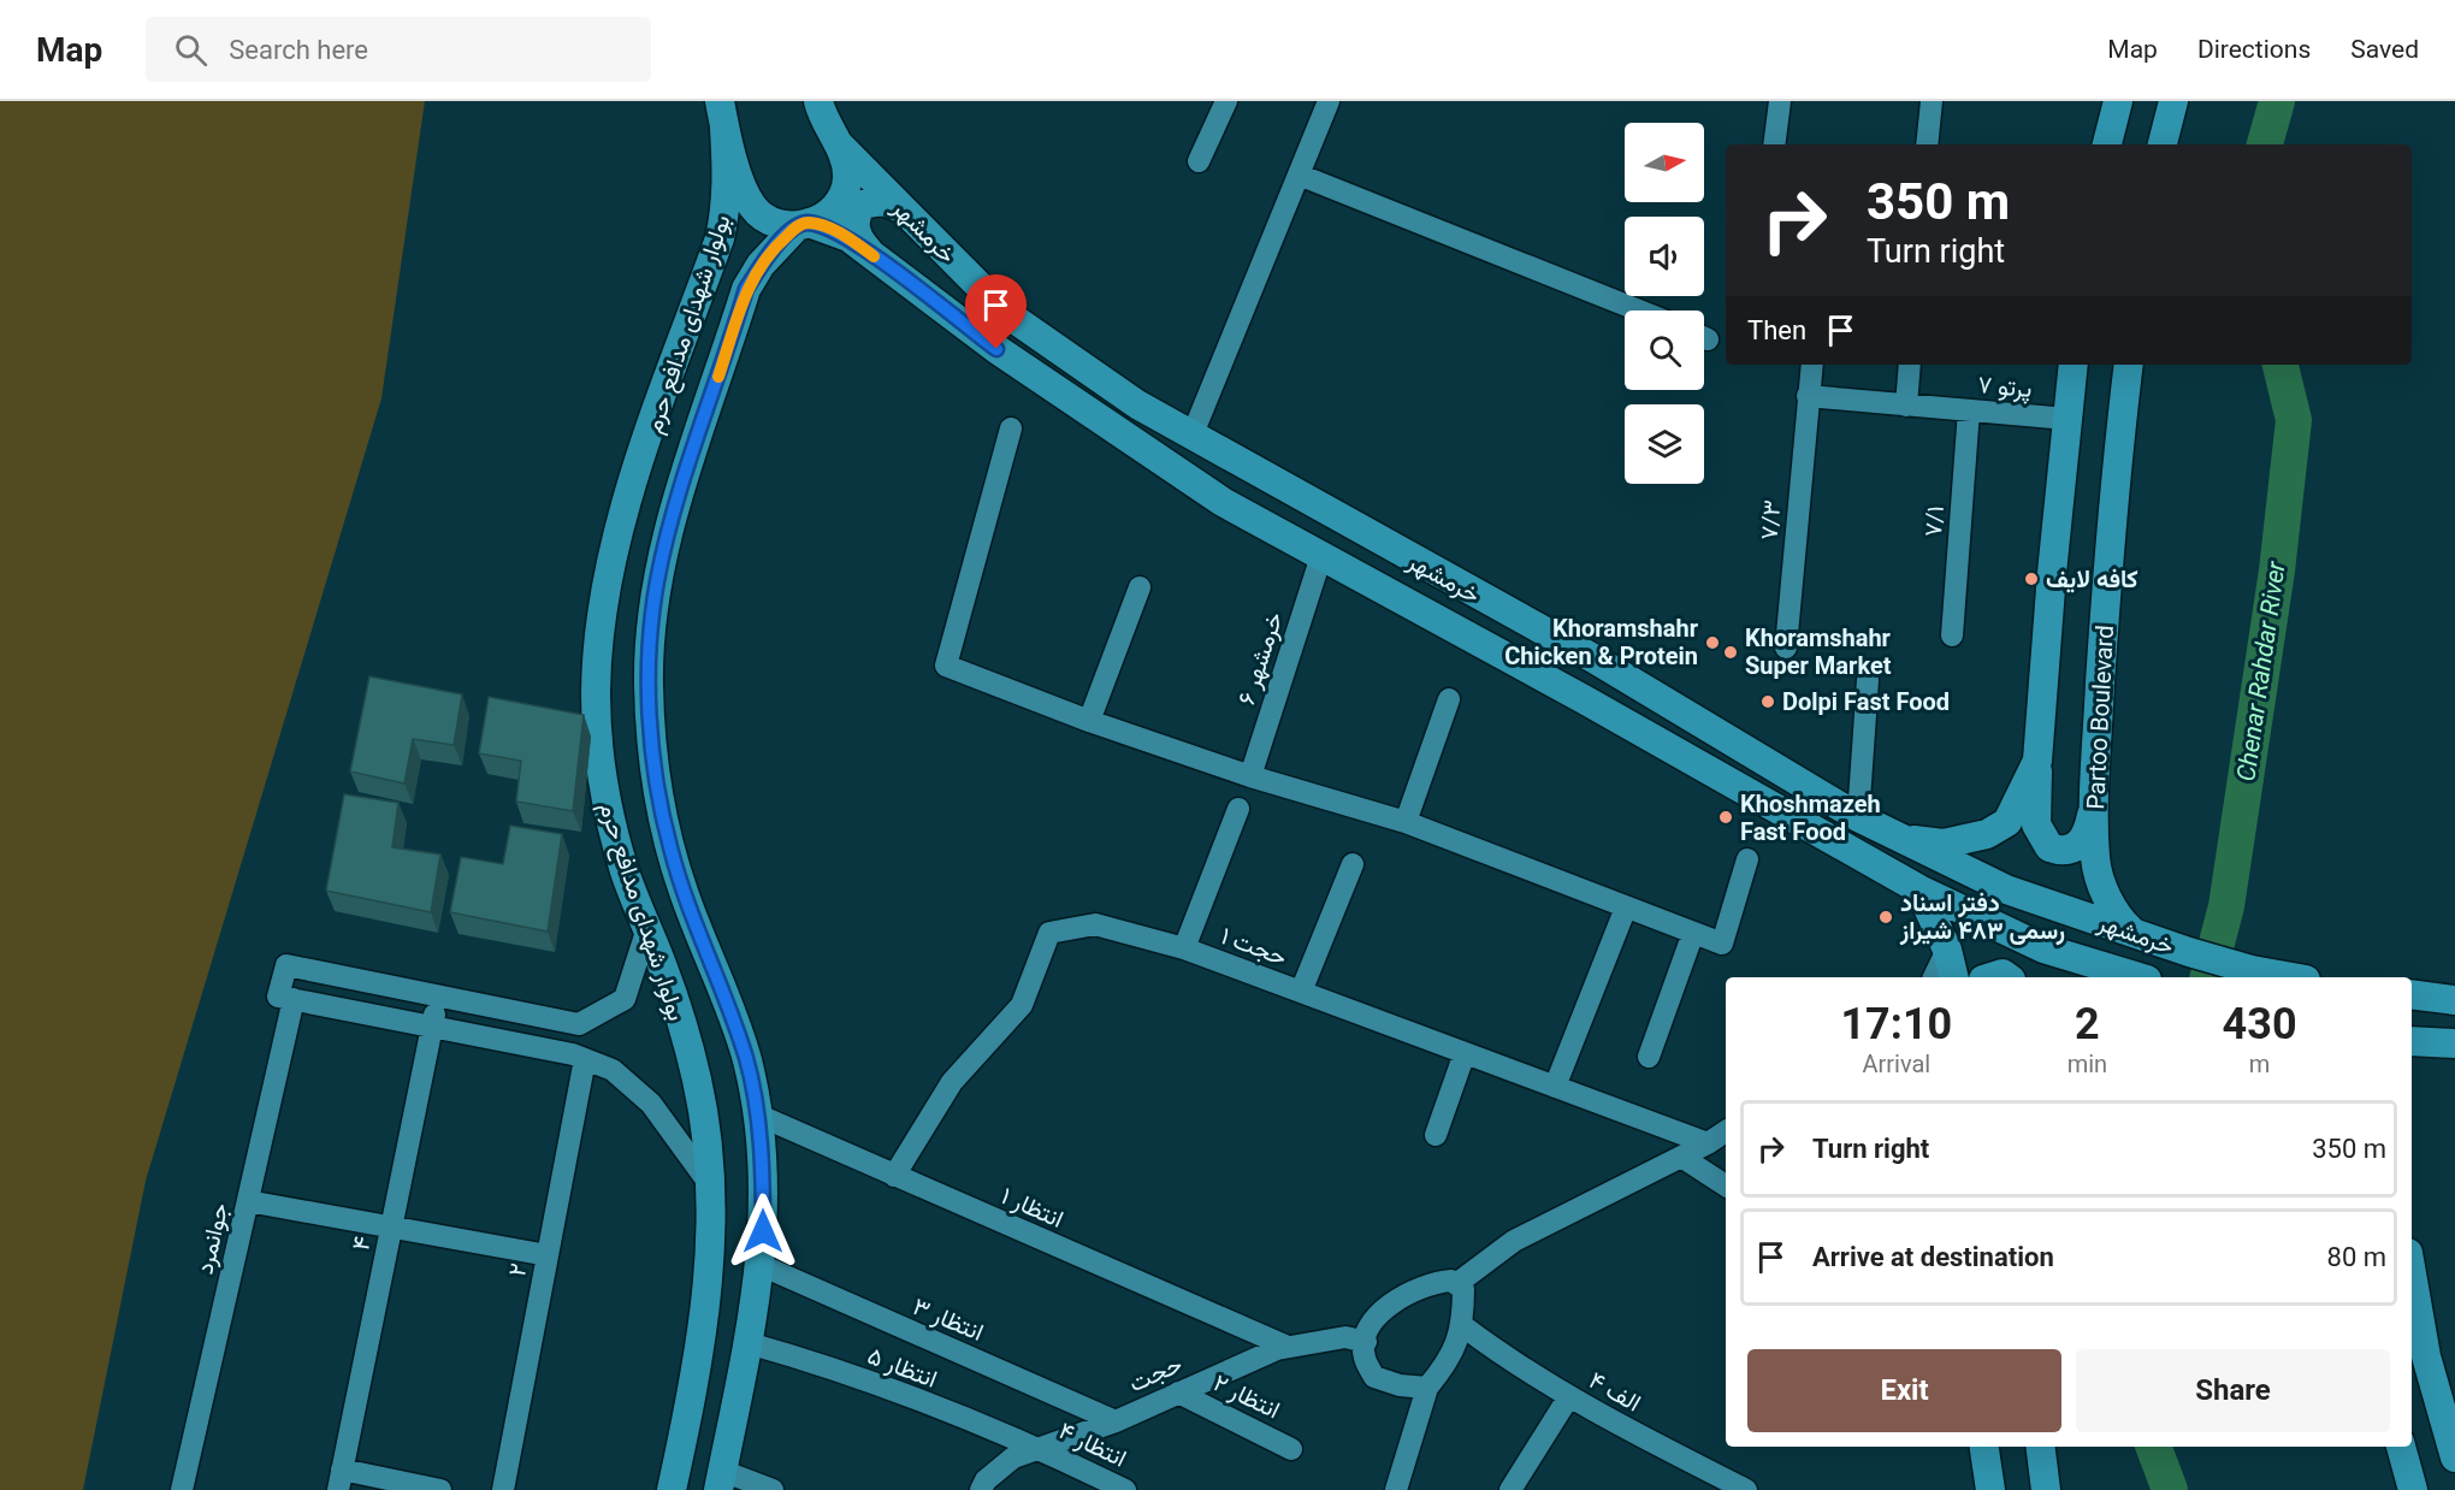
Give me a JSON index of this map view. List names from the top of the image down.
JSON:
{
  "streets": {
    "main road": ["خرمشهر", "بولوار شهدای مدافع حرم", "Partoo Boulevard"],
    "street": [
      "پرتو ۷",
      "۷/۳",
      "۷/۱",
      "خرمشهر ۶",
      "حجت ۱",
      "انتظار ۱",
      "جوانمرد",
      "۴",
      "۲",
      "انتظار ۳",
      "انتظار ۵",
      "حجت",
      "۴ الف",
      "انتظار ۲",
      "انتظار ۴"
    ]
  },
  "crossings": [
    ["خرمشهر", "بولوار شهدای مدافع حرم"],
    ["خرمشهر", "خرمشهر ۶"],
    ["خرمشهر", "Partoo Boulevard"],
    ["بولوار شهدای مدافع حرم", "انتظار ۱"],
    ["بولوار شهدای مدافع حرم", "انتظار ۳"],
    ["بولوار شهدای مدافع حرم", "انتظار ۵"],
    ["پرتو ۷", "۷/۳"],
    ["پرتو ۷", "۷/۱"],
    ["حجت ۱", "انتظار ۱"],
    ["انتظار ۱", "حجت"],
    ["انتظار ۳", "حجت"],
    ["انتظار ۵", "حجت"],
    ["انتظار ۵", "انتظار ۴"],
    ["حجت", "۴ الف"],
    ["حجت", "انتظار ۲"],
    ["حجت", "انتظار ۴"]
  ],
  "water": ["Chenar Rahdar River"],
  "places": [
    "کافه لایف",
    "Khoramshahr Chicken & Protein",
    "Khoramshahr Super Market",
    "Dolpi Fast Food",
    "Khoshmazeh Fast Food",
    "دفتر اسناد رسمی ۴۸۳ شیراز"
  ],
  "north": "right",
  "page": {
    "header": "Map",
    "search": "Search here",
    "nav": ["Map", "Directions", "Saved"],
    "turn": ["350 m", "Turn right"],
    "then": "Then",
    "eta": [
      "17:10",
      "Arrival",
      "2",
      "min",
      "430",
      "m"
    ],
    "list": [
      {
        "name": "Turn right",
        "value": "350 m"
      },
      {
        "name": "Arrive at destination",
        "value": "80 m"
      }
    ],
    "buttons": ["Exit", "Share"]
  }
}
